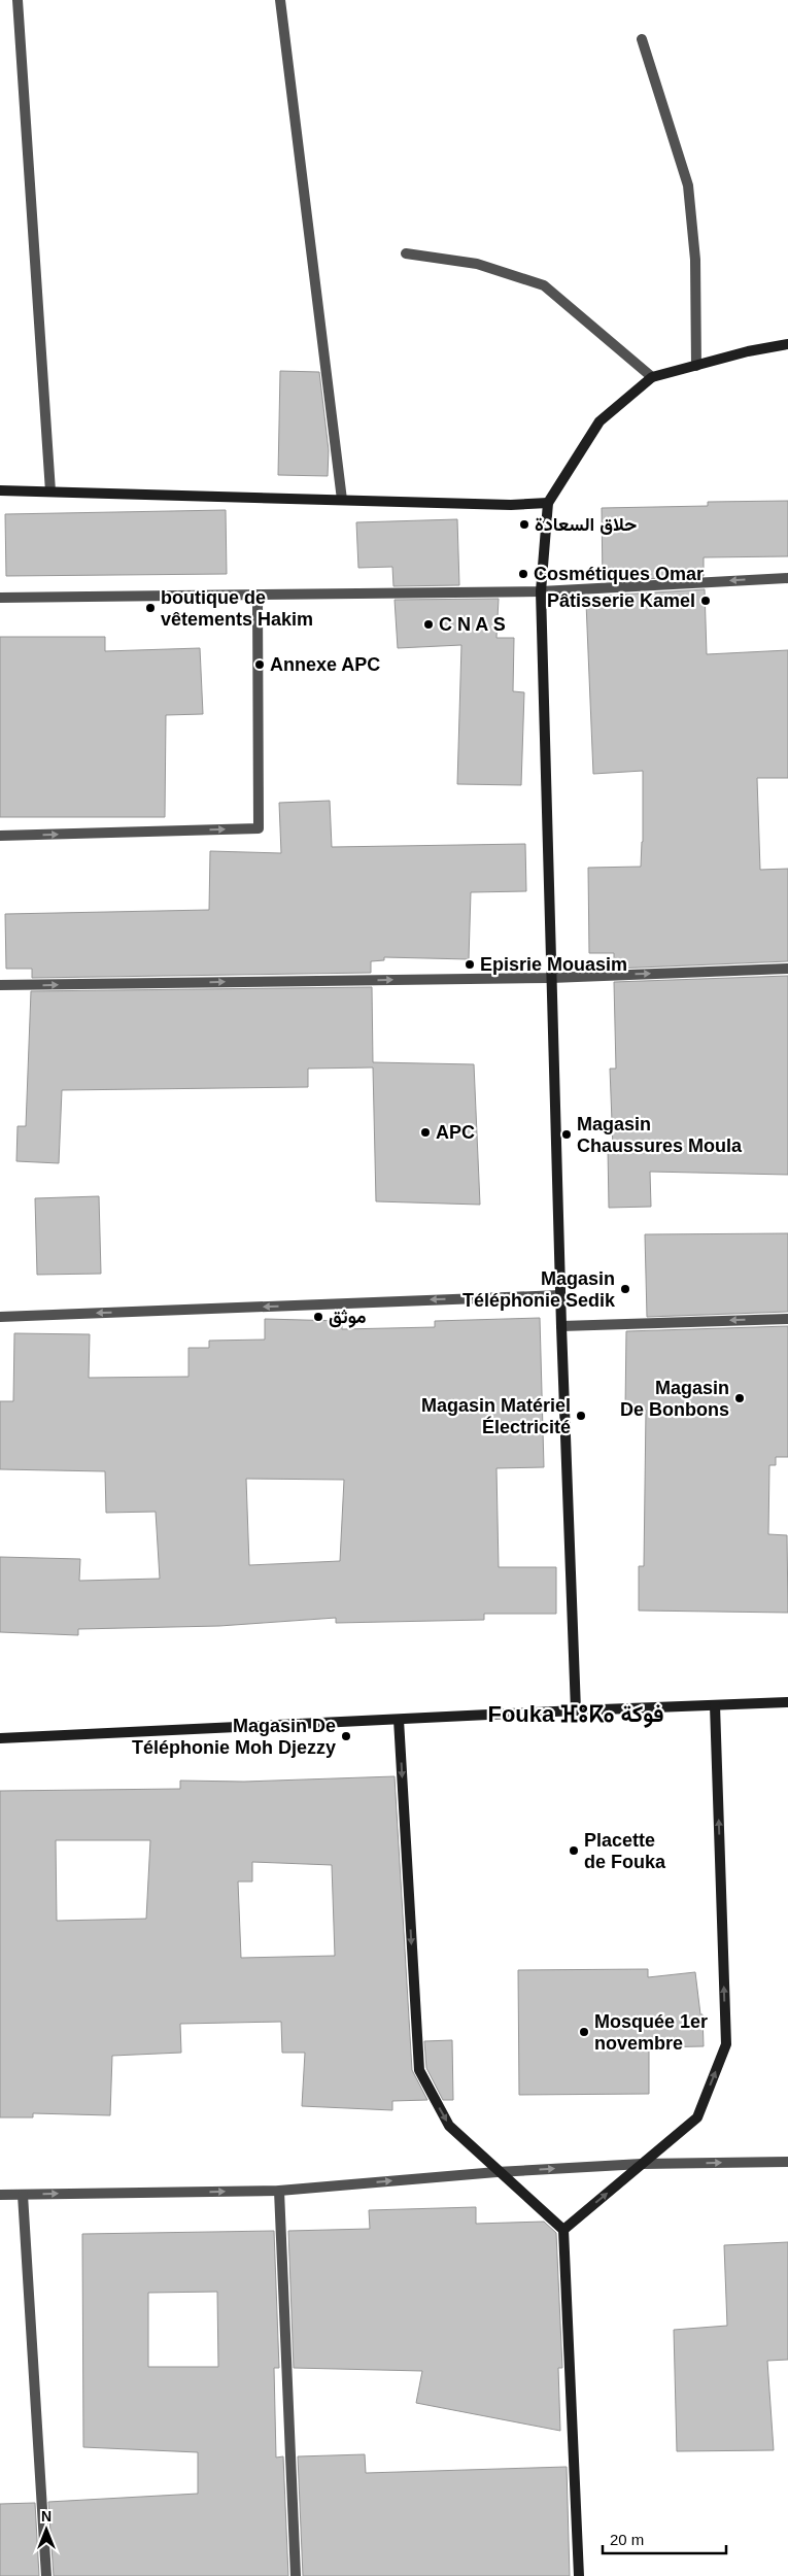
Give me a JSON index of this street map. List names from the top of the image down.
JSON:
{
  "districts": ["Fouka ⴼⵓⴽⴰ فوكة"],
  "places": [
    "حلاق السعادة",
    "Cosmétiques Omar",
    "Pâtisserie Kamel",
    "boutique de vêtements Hakim",
    "C N A S",
    "Annexe APC",
    "Episrie Mouasim",
    "APC",
    "Magasin Chaussures Moula",
    "Magasin Téléphonie Sedik",
    "موثق",
    "Magasin De Bonbons",
    "Magasin Matériel Électricité",
    "Magasin De Téléphonie Moh Djezzy",
    "Placette de Fouka",
    "Mosquée 1er novembre"
  ],
  "scale_bar": "20 m",
  "north": "top"
}
